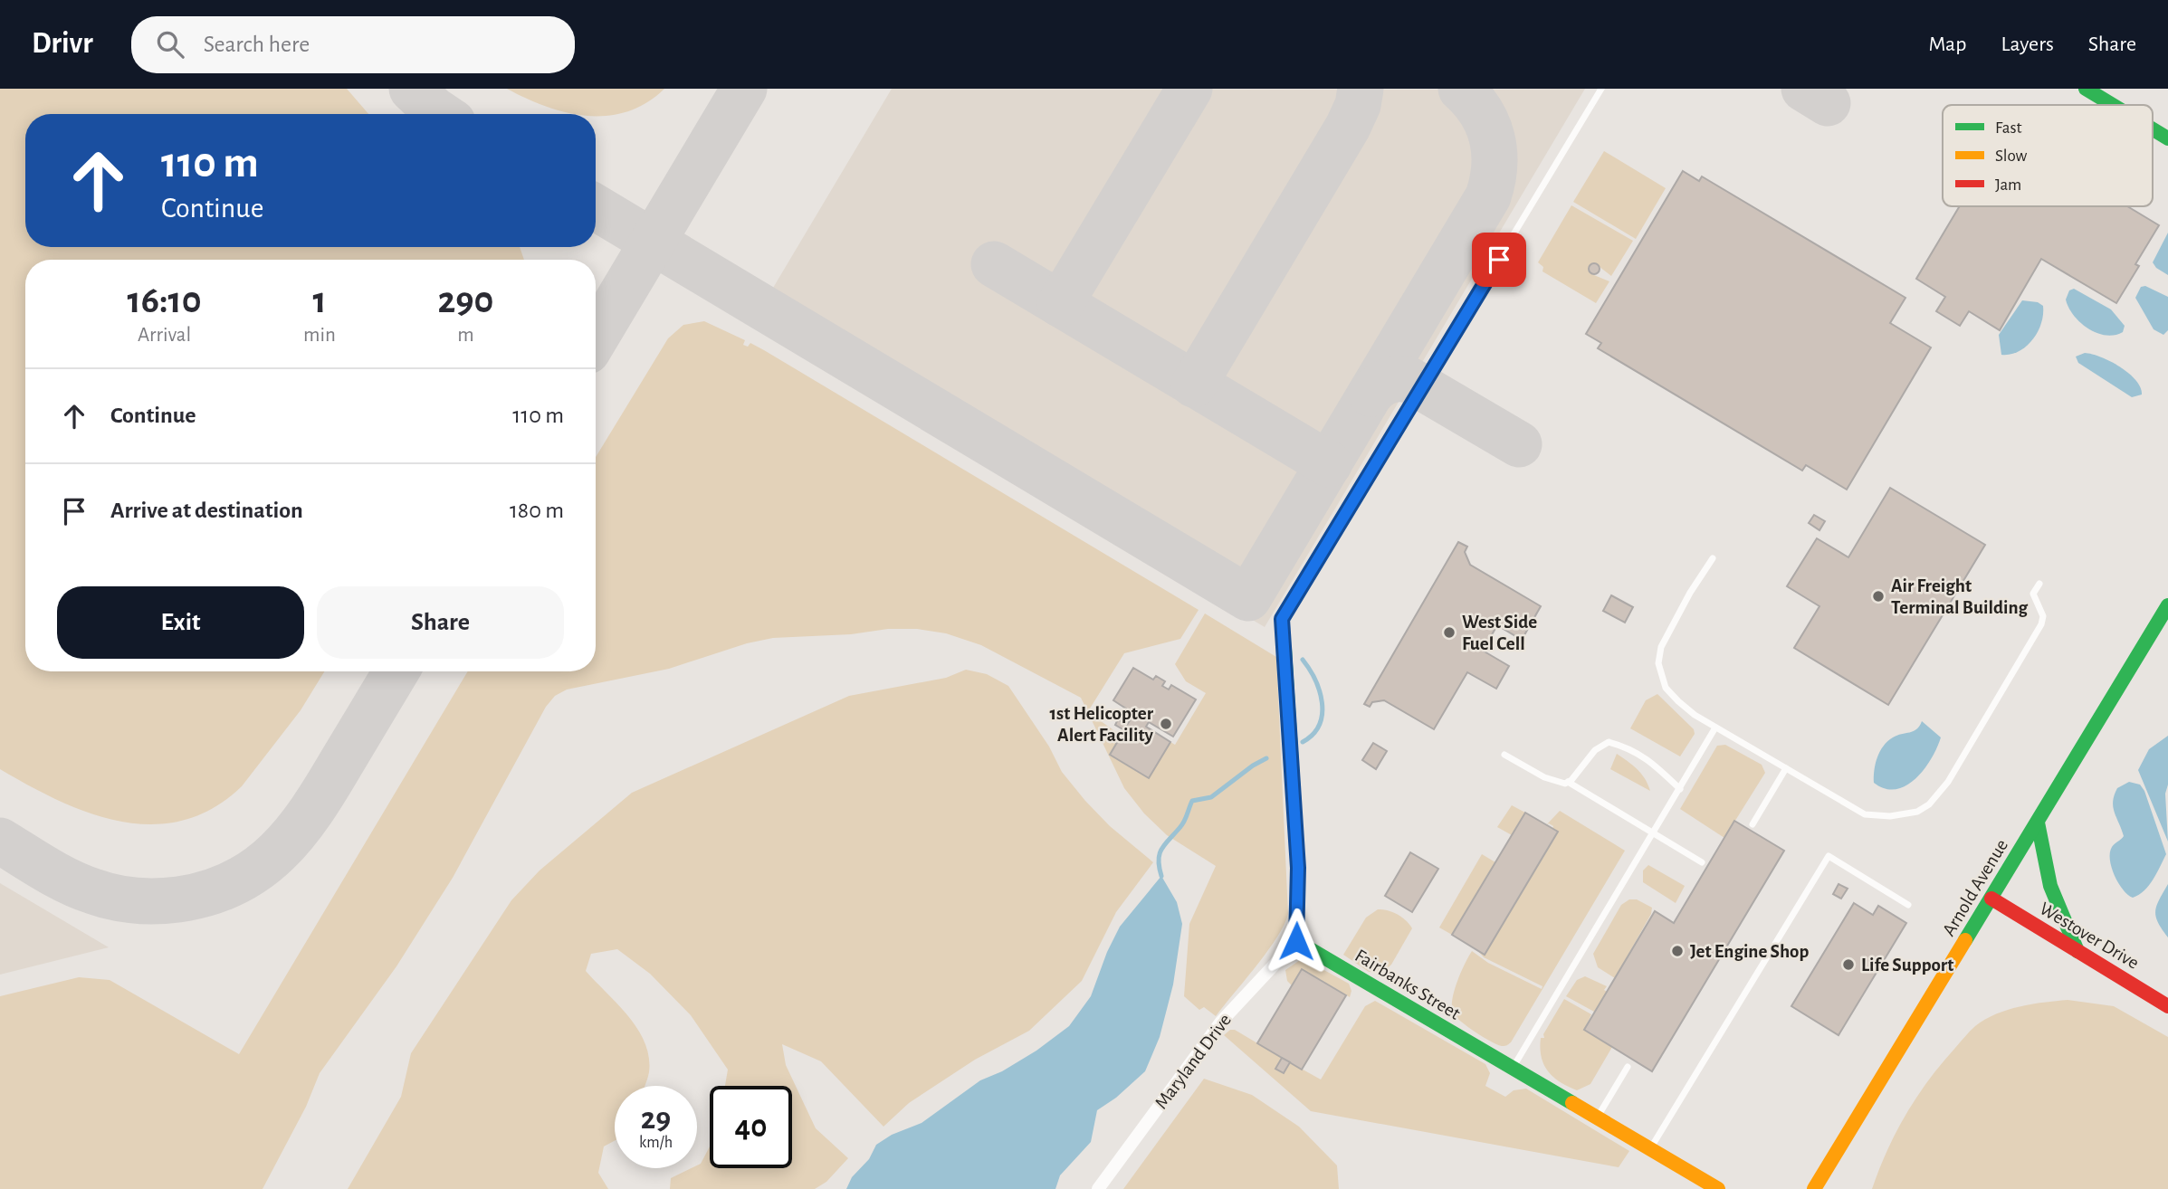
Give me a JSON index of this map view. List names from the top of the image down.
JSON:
{
  "streets": {
    "street": [
      "Arnold Avenue",
      "Westover Drive",
      "Fairbanks Street",
      "Maryland Drive"
    ]
  },
  "crossings": [
    ["Arnold Avenue", "Westover Drive"],
    ["Fairbanks Street", "Maryland Drive"]
  ],
  "places": [
    "Air Freight Terminal Building",
    "West Side Fuel Cell",
    "1st Helicopter Alert Facility",
    "Jet Engine Shop",
    "Life Support"
  ],
  "legend": ["Fast", "Slow", "Jam"],
  "page": {
    "header": "Drivr",
    "search": "Search here",
    "nav": ["Map", "Layers", "Share"],
    "turn": ["110 m", "Continue"],
    "eta": [
      "16:10",
      "Arrival",
      "1",
      "min",
      "290",
      "m"
    ],
    "list": [
      {
        "name": "Continue",
        "value": "110 m"
      },
      {
        "name": "Arrive at destination",
        "value": "180 m"
      }
    ],
    "buttons": ["Exit", "Share"],
    "speed": "29 km/h",
    "limit": "40"
  }
}
